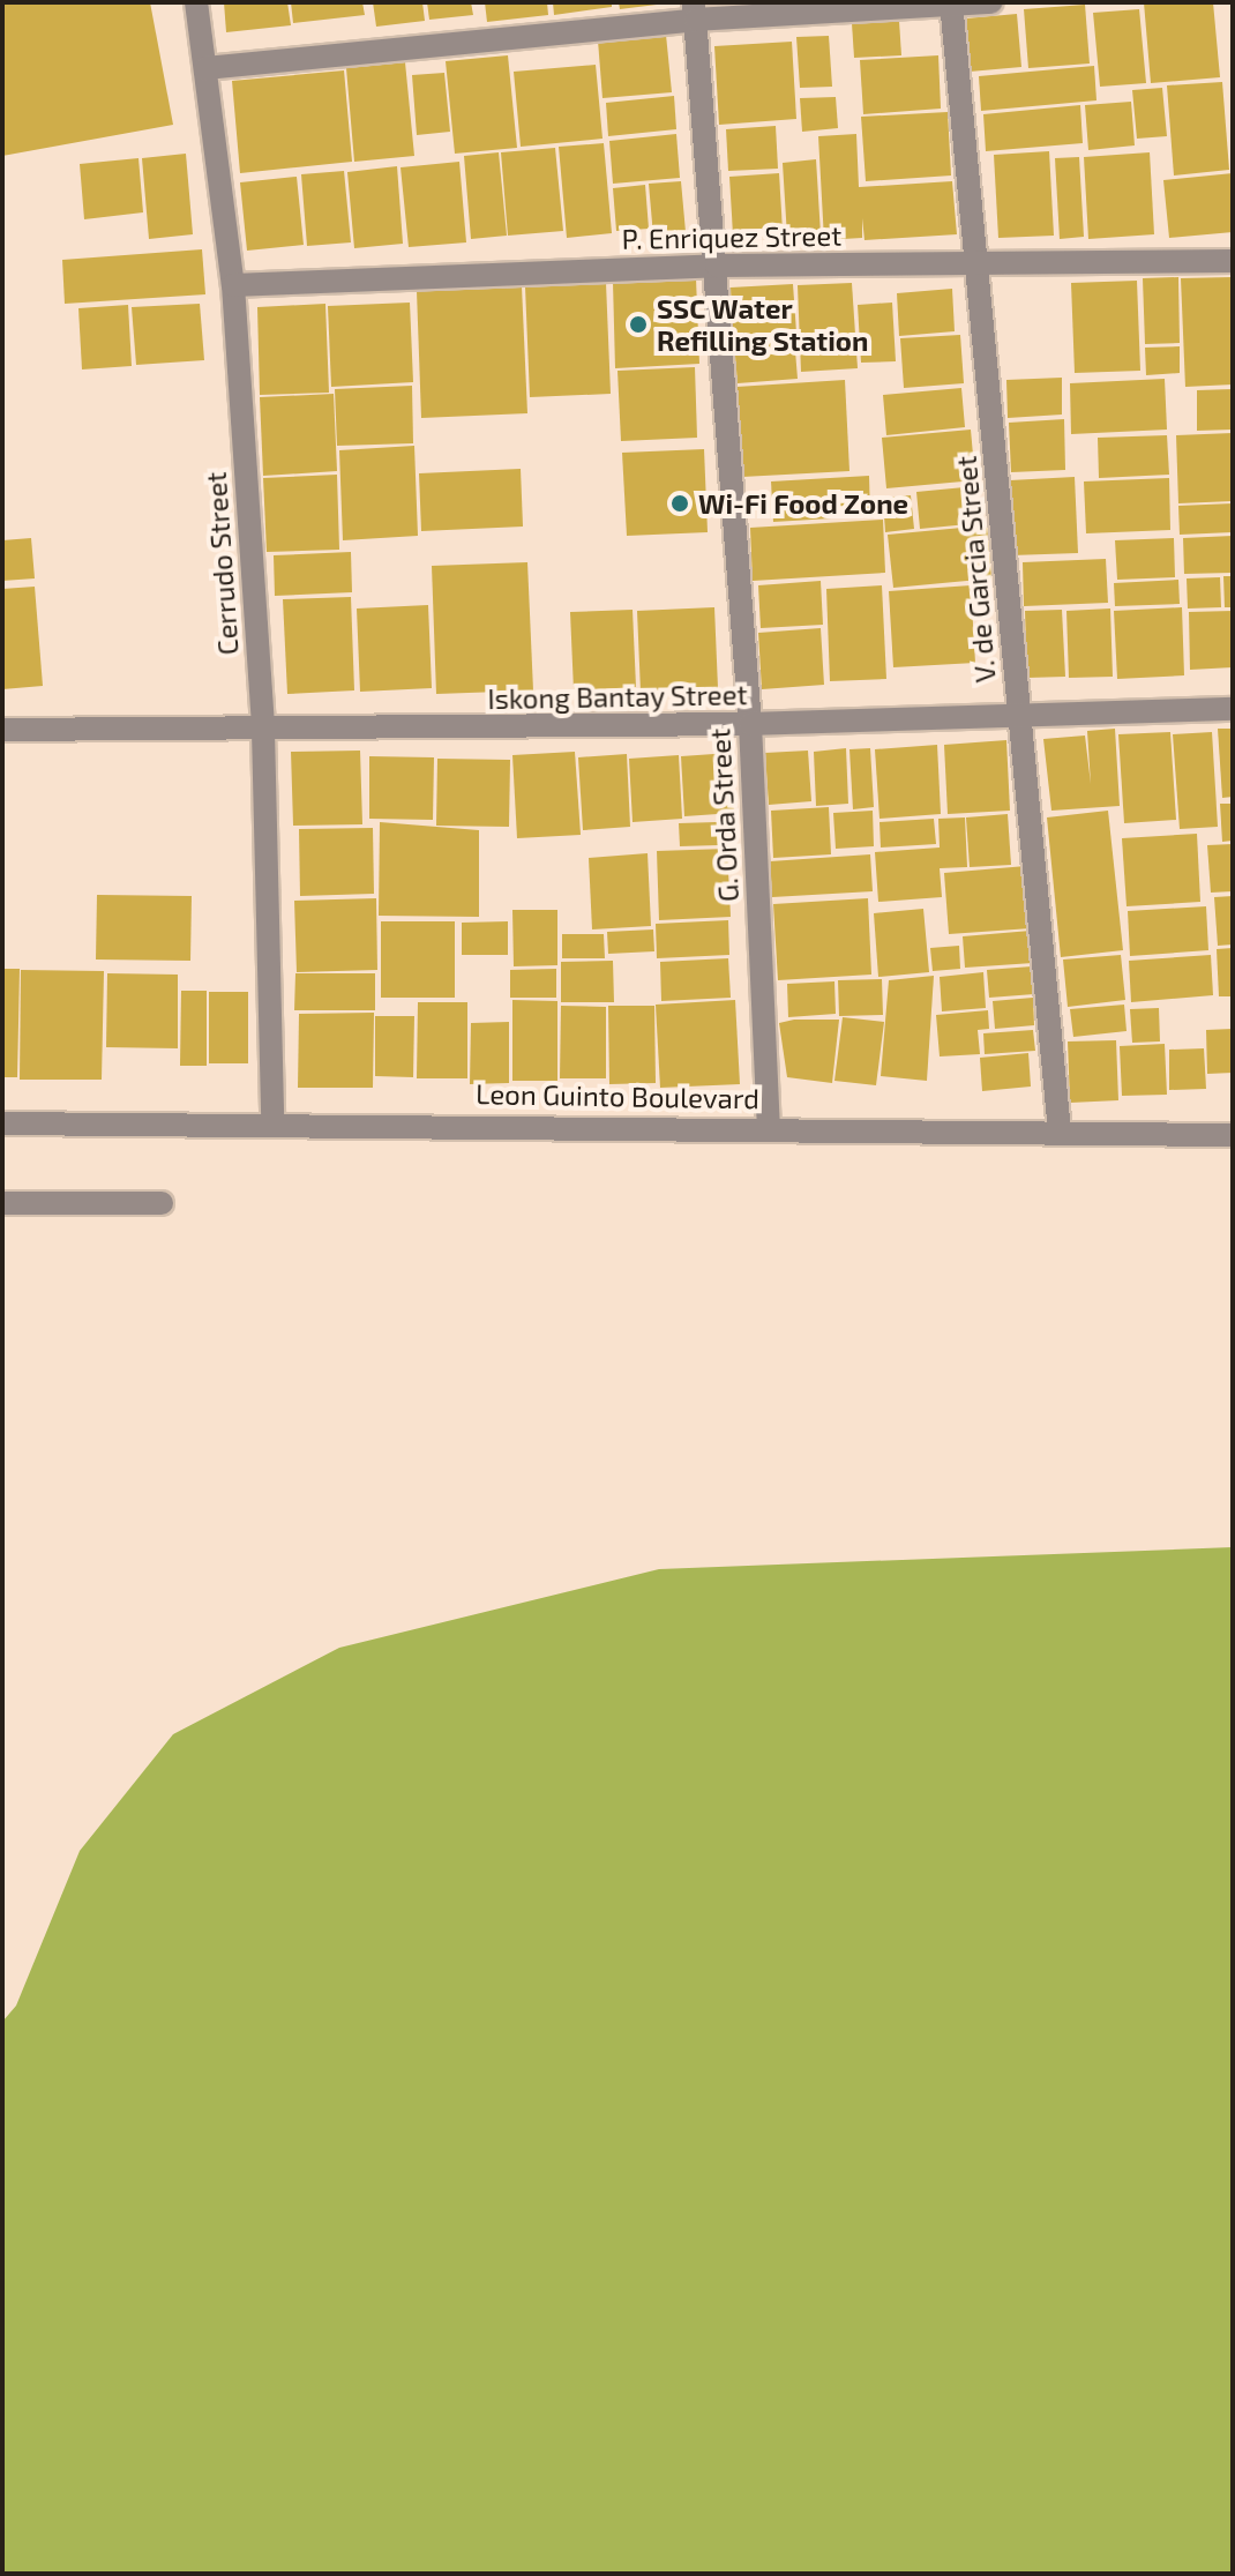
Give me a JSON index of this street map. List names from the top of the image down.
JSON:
{
  "streets": {
    "street": [
      "P. Enriquez Street",
      "Cerrudo Street",
      "V. de Garcia Street",
      "Iskong Bantay Street",
      "G. Orda Street",
      "Leon Guinto Boulevard"
    ]
  },
  "crossings": [
    ["P. Enriquez Street", "Cerrudo Street"],
    ["P. Enriquez Street", "V. de Garcia Street"],
    ["P. Enriquez Street", "G. Orda Street"],
    ["Cerrudo Street", "Iskong Bantay Street"],
    ["Cerrudo Street", "Leon Guinto Boulevard"],
    ["V. de Garcia Street", "Iskong Bantay Street"],
    ["V. de Garcia Street", "Leon Guinto Boulevard"],
    ["Iskong Bantay Street", "G. Orda Street"],
    ["G. Orda Street", "Leon Guinto Boulevard"]
  ],
  "places": ["SSC Water Refilling Station", "Wi-Fi Food Zone"]
}
